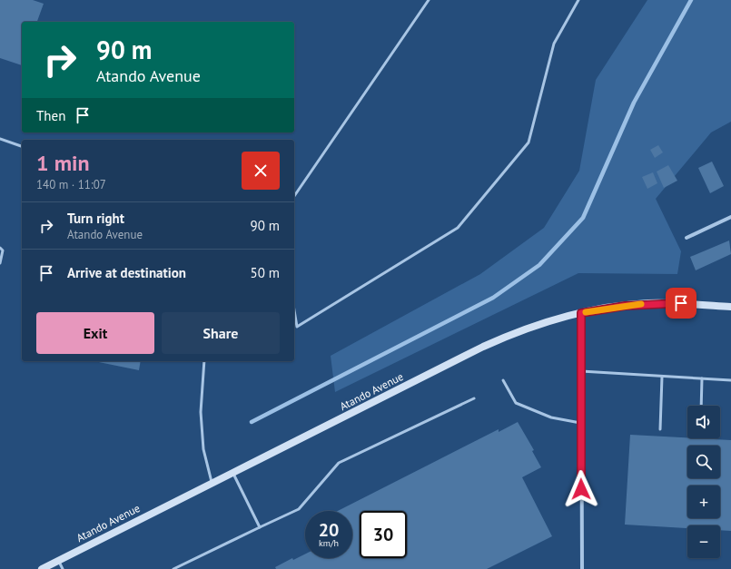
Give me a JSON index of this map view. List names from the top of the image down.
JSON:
{
  "streets": {
    "main road": ["Atando Avenue"]
  },
  "page": {
    "turn": ["90 m", "Atando Avenue"],
    "then": "Then",
    "heading": ["1 min", "140 m · 11:07"],
    "list": [
      {
        "name": "Turn right",
        "note": "Atando Avenue",
        "value": "90 m"
      },
      {
        "name": "Arrive at destination",
        "value": "50 m"
      }
    ],
    "buttons": ["Exit", "Share"],
    "map_buttons": ["+", "−"],
    "speed": "20 km/h",
    "limit": "30"
  }
}
